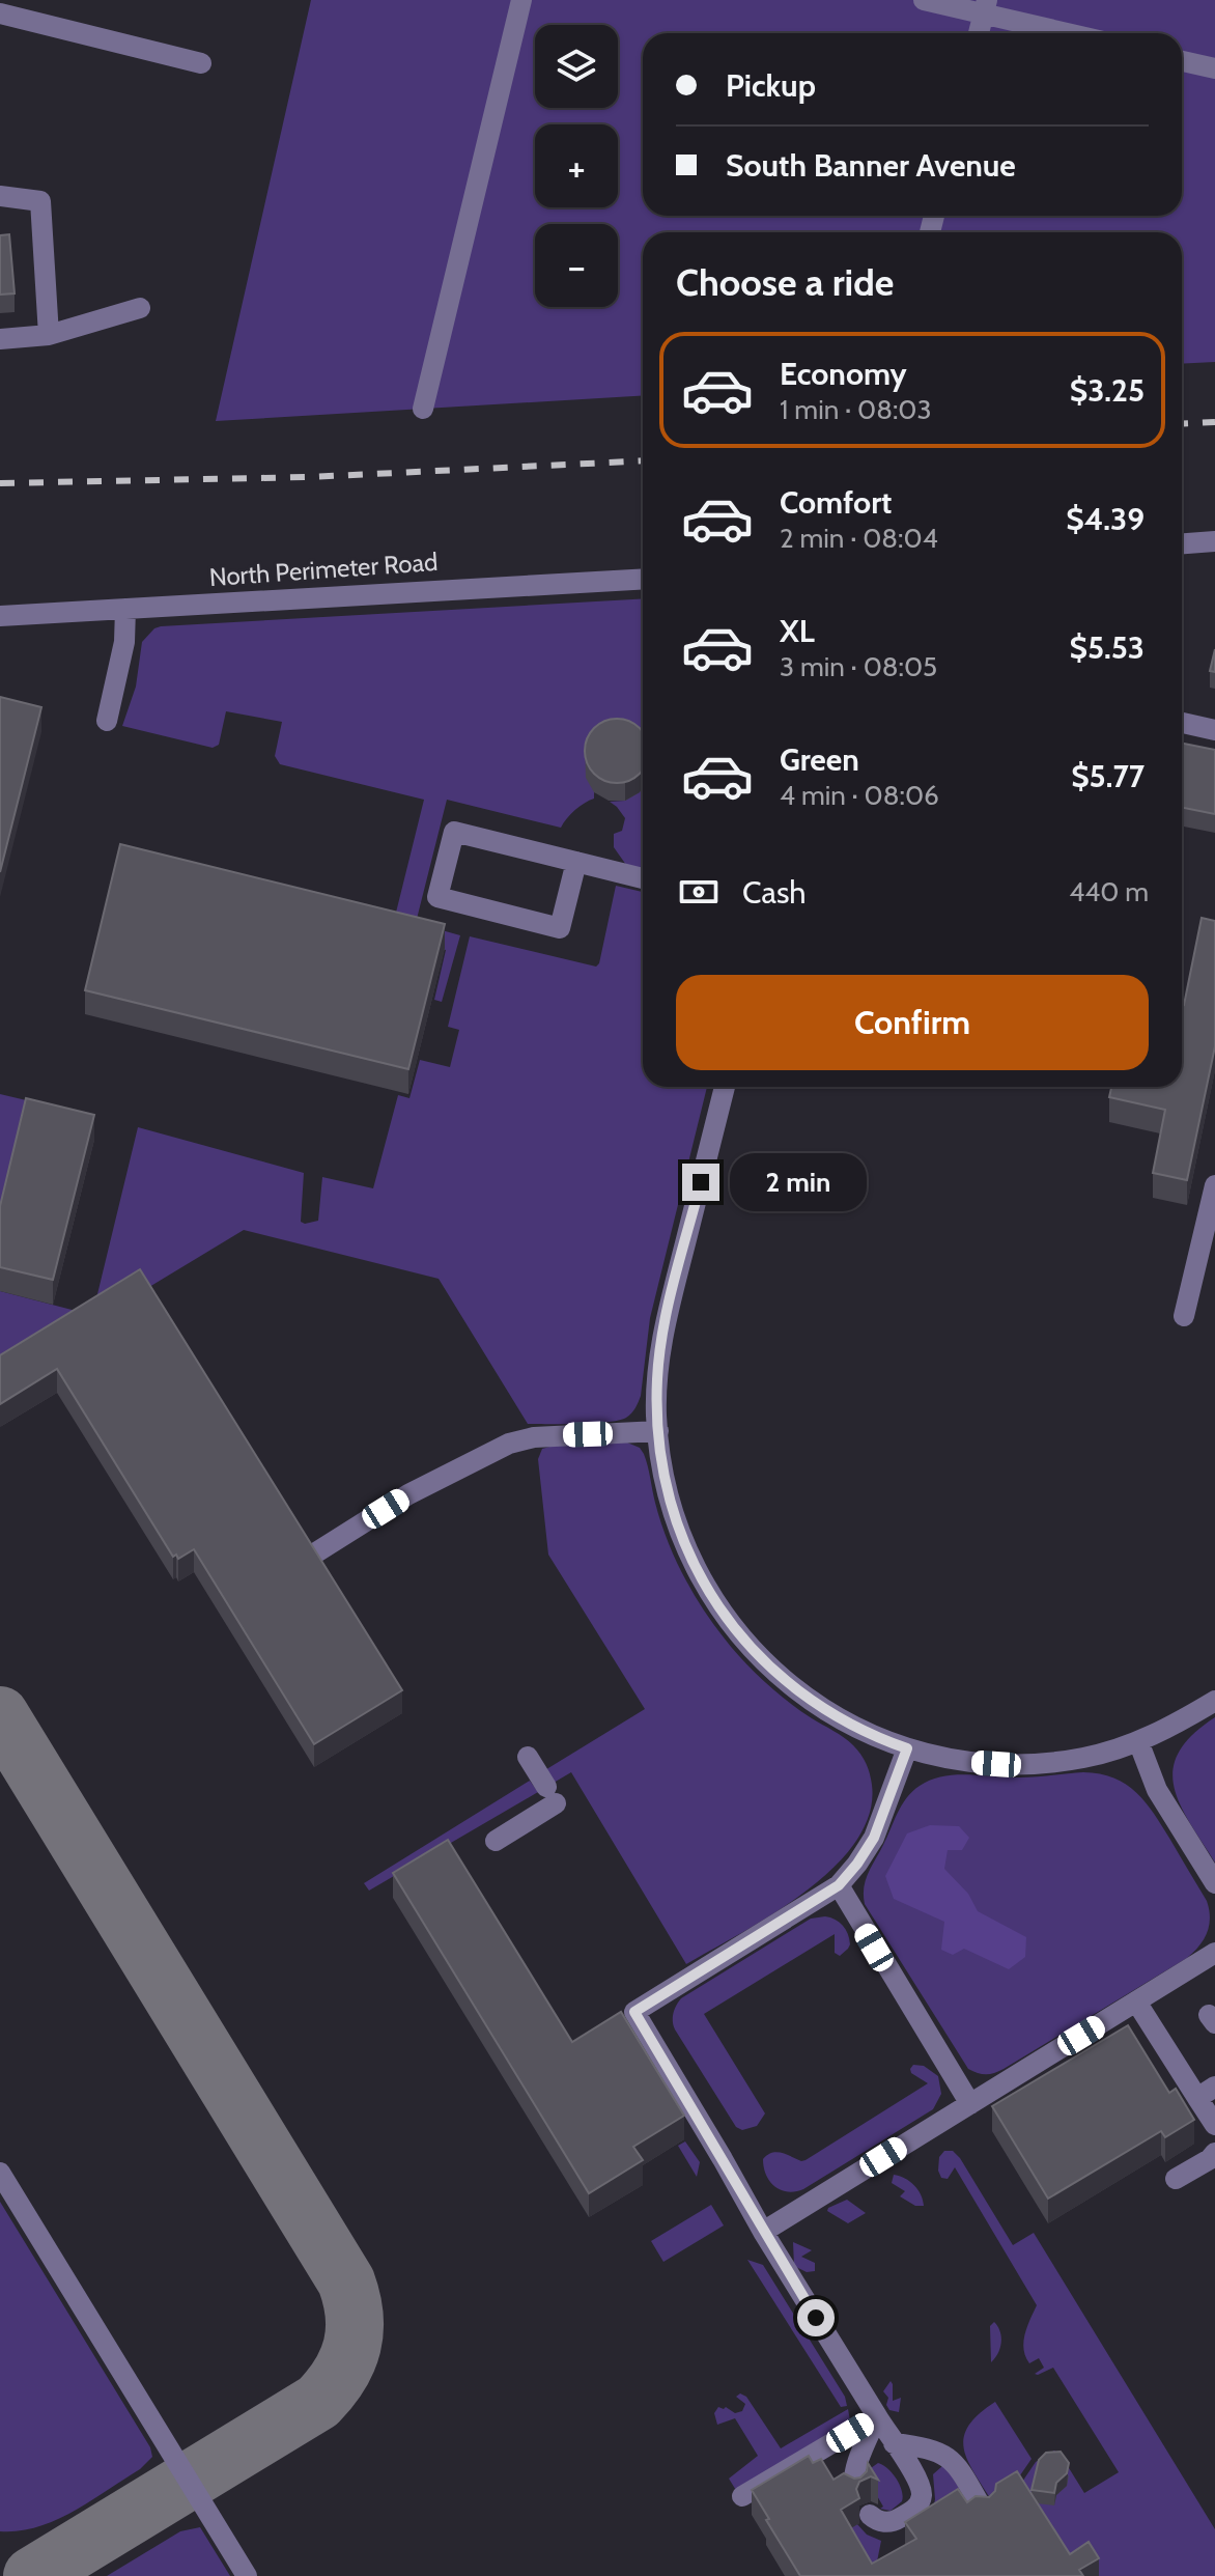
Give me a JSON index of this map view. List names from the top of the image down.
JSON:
{
  "streets": {
    "street": ["North Perimeter Road"]
  },
  "page": {
    "map_buttons": ["+", "−"],
    "banner": ["Pickup", "South Banner Avenue"],
    "heading": "Choose a ride",
    "list": [
      {
        "name": "Economy",
        "note": "1 min · 08:03",
        "value": "$3.25"
      },
      {
        "name": "Comfort",
        "note": "2 min · 08:04",
        "value": "$4.39"
      },
      {
        "name": "XL",
        "note": "3 min · 08:05",
        "value": "$5.53"
      },
      {
        "name": "Green",
        "note": "4 min · 08:06",
        "value": "$5.77"
      }
    ],
    "pay": ["Cash", "440 m"],
    "buttons": "Confirm",
    "bubble": "2 min"
  }
}
